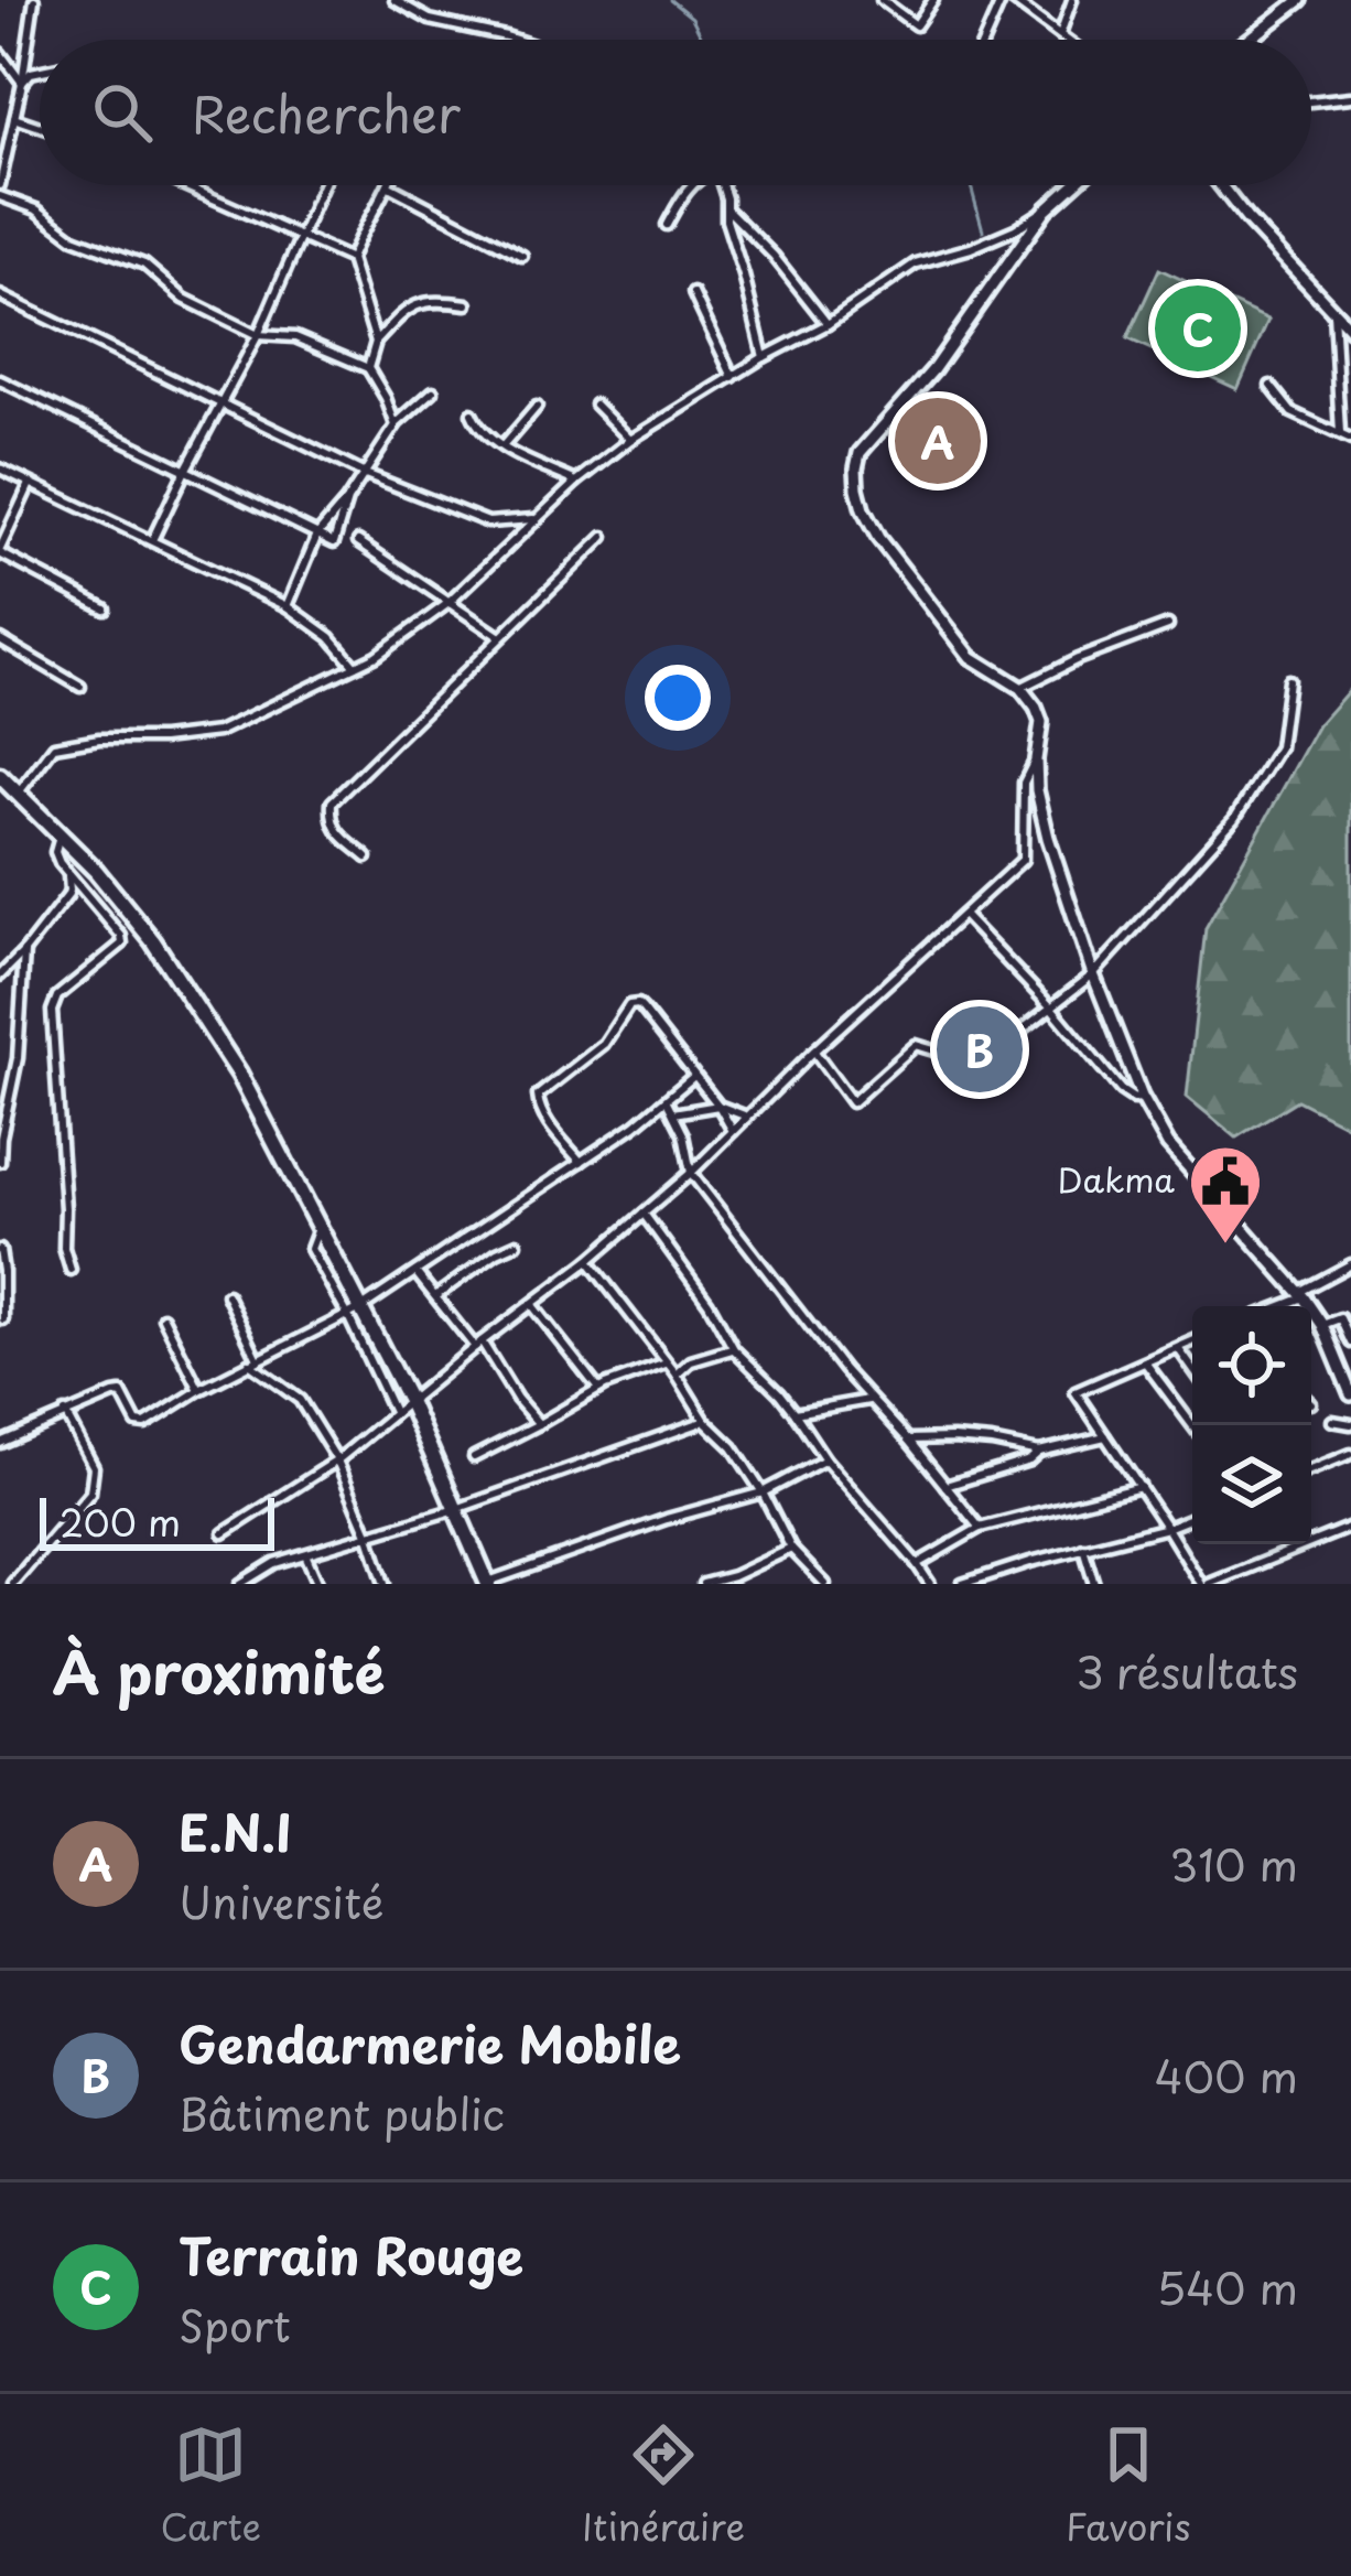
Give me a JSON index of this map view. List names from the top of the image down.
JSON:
{
  "places": {
    "public building": ["Dakma"]
  },
  "scale_bar": "200 m",
  "page": {
    "search": "Rechercher",
    "pins": ["C", "A", "B"],
    "scale": "200 m",
    "heading": ["À proximité", "3 résultats"],
    "list": [
      {
        "mark": "A",
        "name": "E.N.I",
        "note": "Université",
        "value": "310 m"
      },
      {
        "mark": "B",
        "name": "Gendarmerie Mobile",
        "note": "Bâtiment public",
        "value": "400 m"
      },
      {
        "mark": "C",
        "name": "Terrain Rouge",
        "note": "Sport",
        "value": "540 m"
      }
    ],
    "nav": ["Carte", "Itinéraire", "Favoris"]
  }
}
